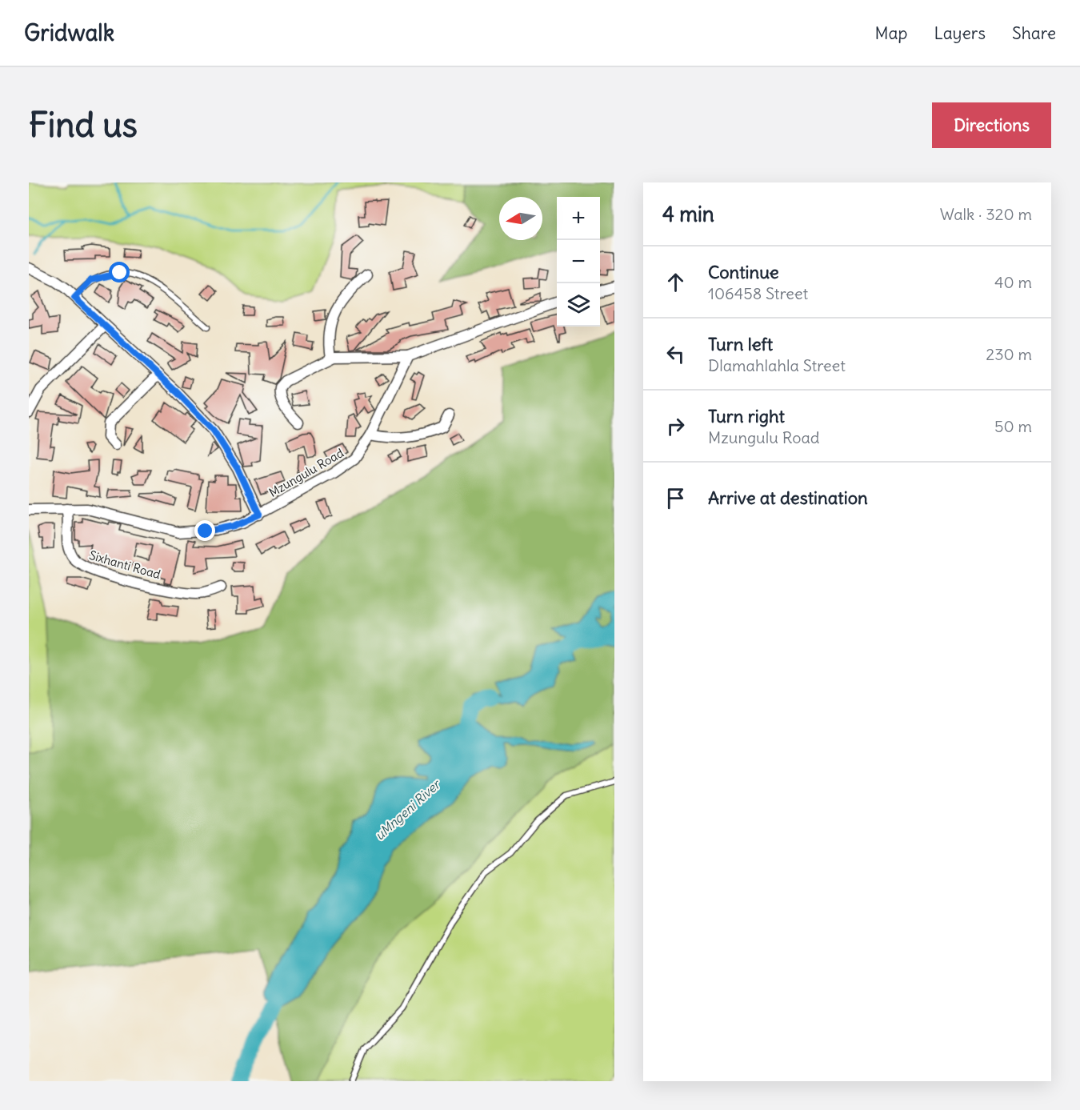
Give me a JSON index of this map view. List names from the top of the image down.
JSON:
{
  "streets": {
    "street": ["Mzungulu Road", "Sixhanti Road"]
  },
  "crossings": [
    ["Mzungulu Road", "Sixhanti Road"]
  ],
  "water": ["uMngeni River"],
  "north": "left",
  "page": {
    "header": "Gridwalk",
    "nav": ["Map", "Layers", "Share"],
    "buttons": "Directions",
    "title": "Find us",
    "heading": ["4 min", "Walk · 320 m"],
    "map_buttons": ["+", "−"],
    "list": [
      ["Continue", "106458 Street", "40 m"],
      ["Turn left", "Dlamahlahla Street", "230 m"],
      ["Turn right", "Mzungulu Road", "50 m"],
      "Arrive at destination"
    ]
  }
}
